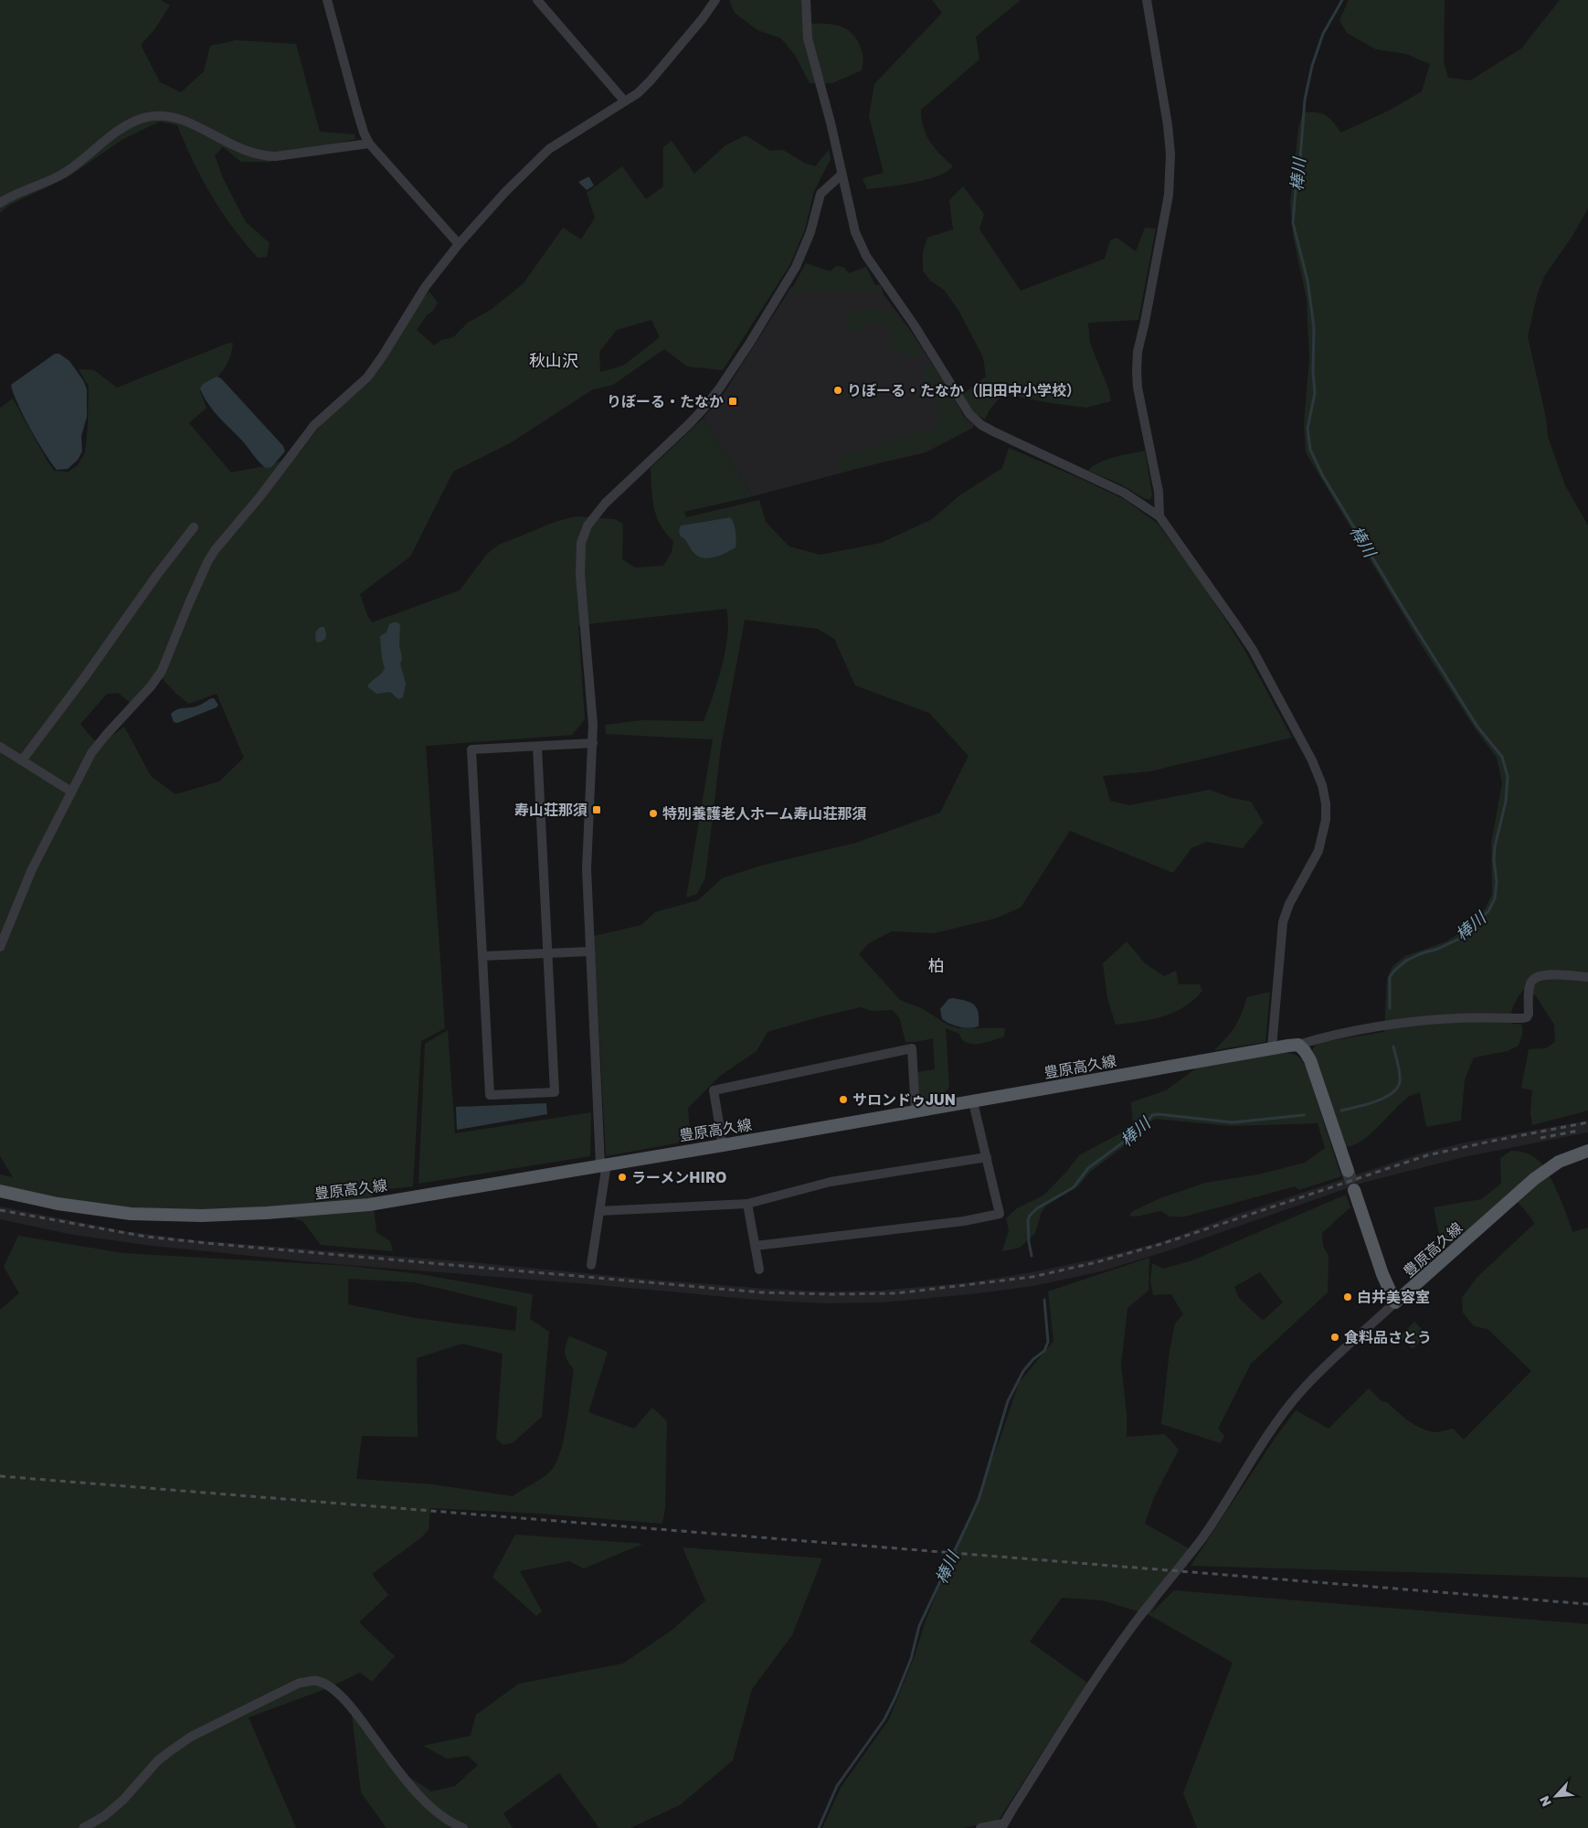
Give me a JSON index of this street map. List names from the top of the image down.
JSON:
{
  "streets": {
    "main road": ["豊原高久線"]
  },
  "districts": ["秋山沢", "柏"],
  "water": ["棒川"],
  "places": {
    "other": [
      "りぼーる・たなか（旧田中小学校）",
      "特別養護老人ホーム寿山荘那須",
      "サロンドゥJUN",
      "ラーメンHIRO",
      "白井美容室",
      "食料品さとう"
    ],
    "transit": ["りぼーる・たなか", "寿山荘那須"]
  },
  "north": "bottom left"
}
